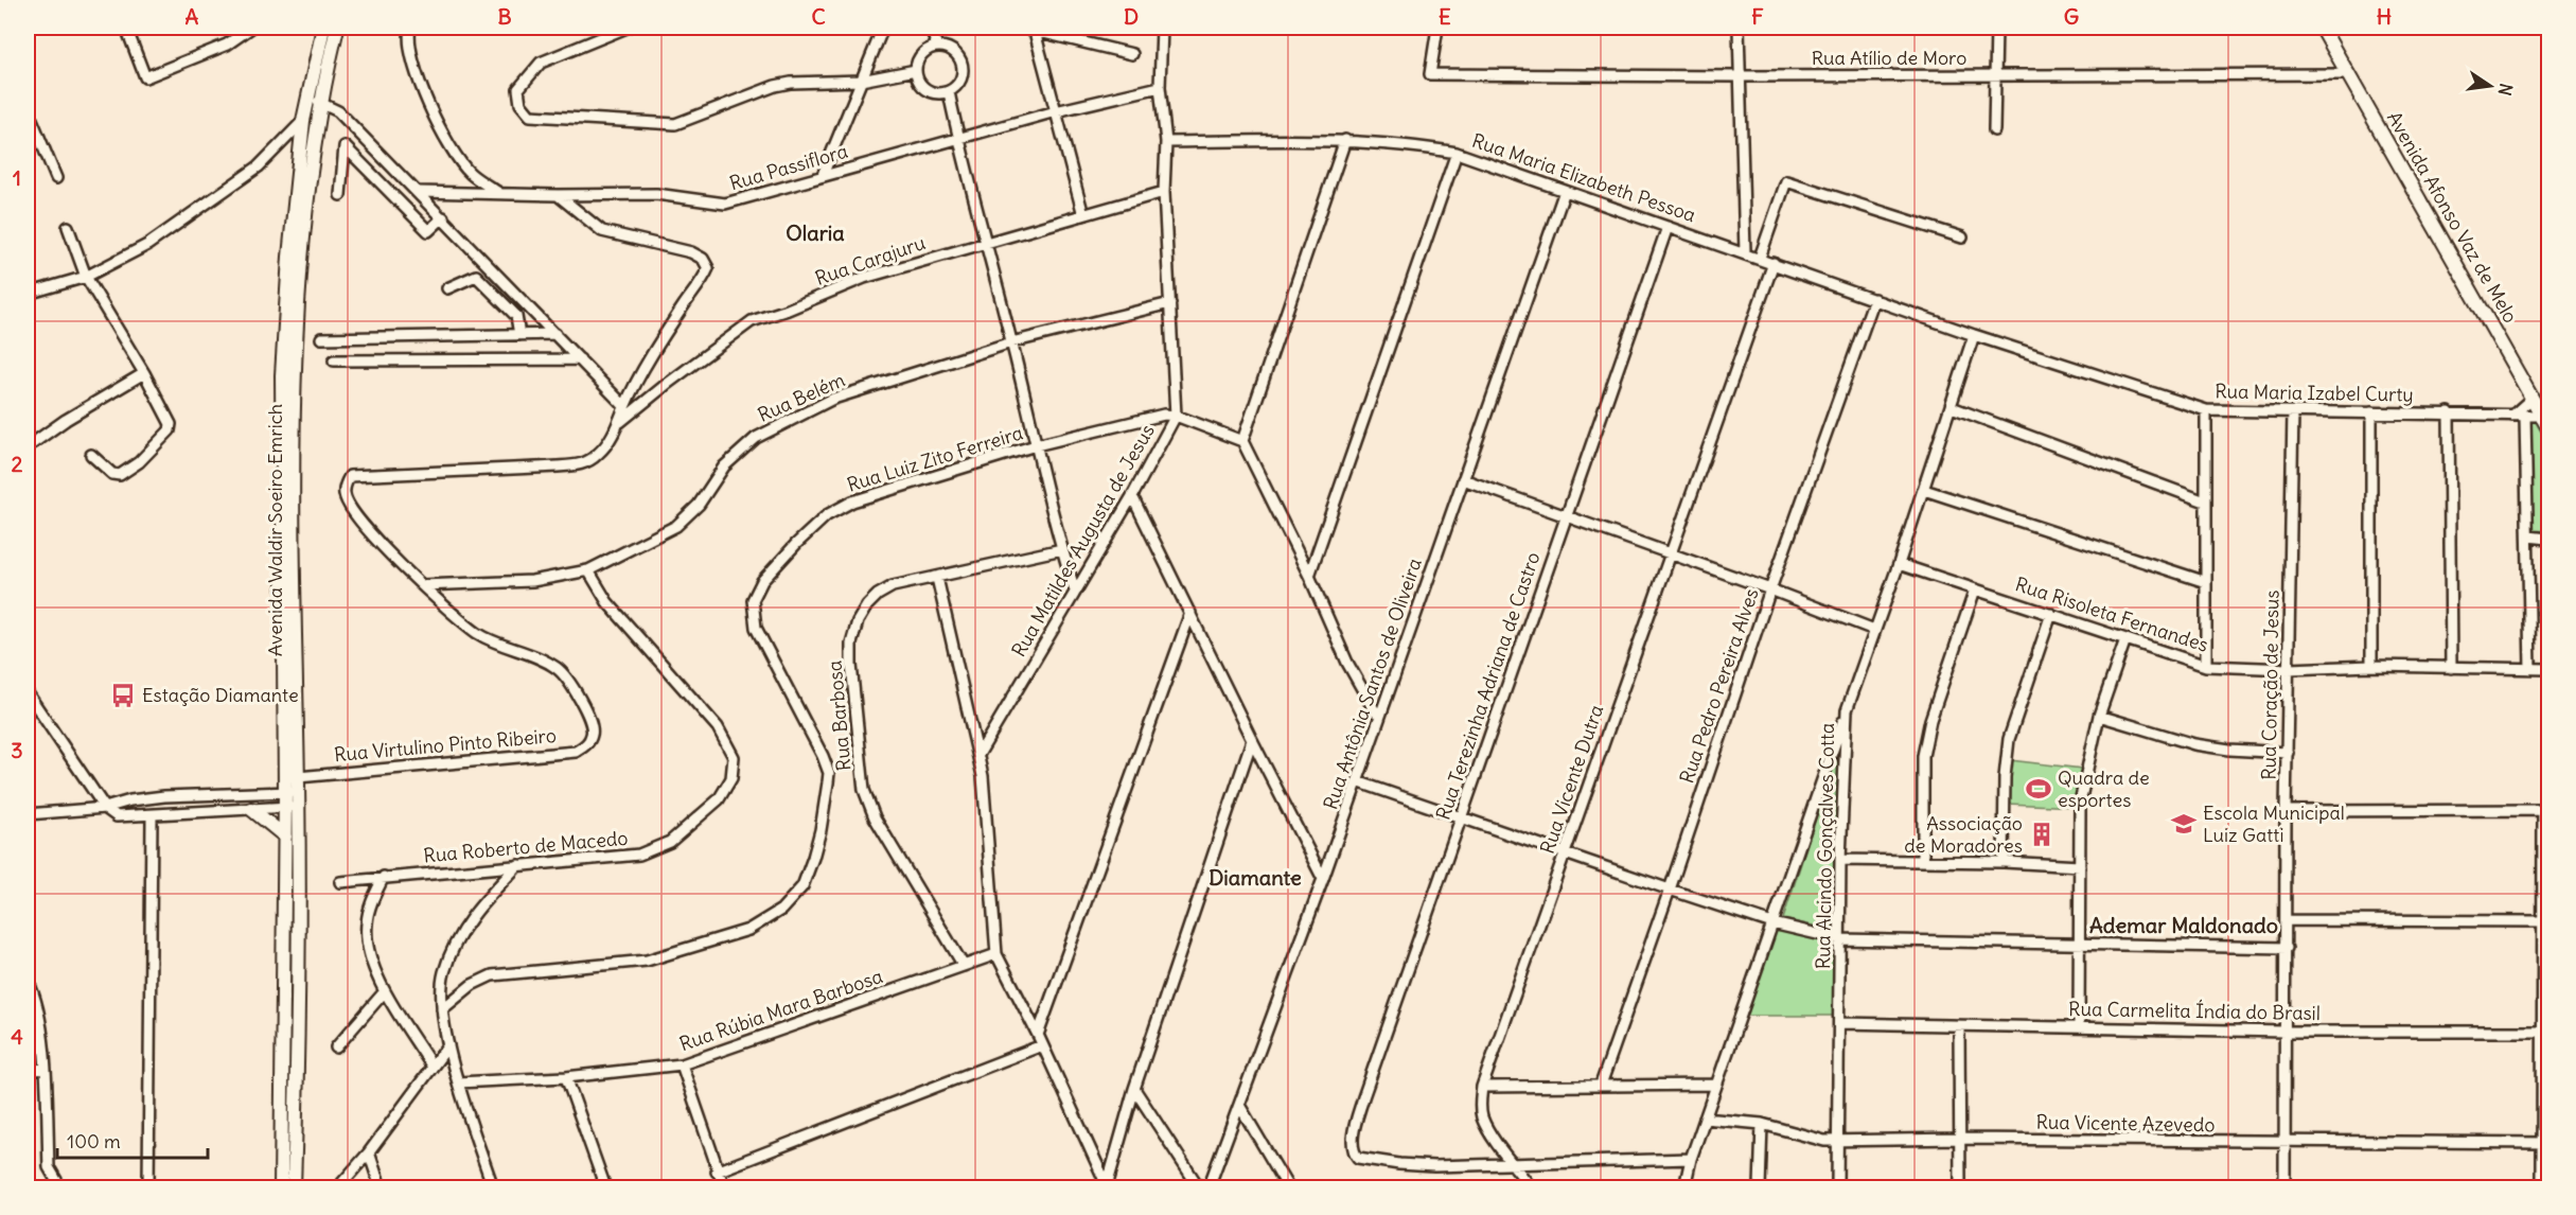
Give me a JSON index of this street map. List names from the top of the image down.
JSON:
{
  "streets": {
    "main road": ["Avenida Afonso Vaz de Melo", "Avenida Waldir Soeiro Emrich"],
    "street": [
      "Rua Atílio de Moro",
      "Rua Passiflora",
      "Rua Maria Elizabeth Pessoa",
      "Rua Carajuru",
      "Rua Maria Izabel Curty",
      "Rua Belém",
      "Rua Luiz Zito Ferreira",
      "Rua Matildes Augusta de Jesus",
      "Rua Risoleta Fernandes",
      "Rua Antônia Santos de Oliveira",
      "Rua Coração de Jesus",
      "Rua Terezinha Adriana de Castro",
      "Rua Pedro Pereira Alves",
      "Rua Barbosa",
      "Rua Virtulino Pinto Ribeiro",
      "Rua Vicente Dutra",
      "Rua Alcindo Gonçalves Cotta",
      "Rua Roberto de Macedo",
      "Rua Rúbia Mara Barbosa",
      "Rua Carmelita Índia do Brasil",
      "Rua Vicente Azevedo"
    ]
  },
  "crossings": [
    ["Rua Atílio de Moro", "Avenida Afonso Vaz de Melo"],
    ["Rua Passiflora", "Rua Matildes Augusta de Jesus"],
    ["Rua Maria Elizabeth Pessoa", "Rua Maria Izabel Curty"],
    ["Rua Maria Elizabeth Pessoa", "Rua Matildes Augusta de Jesus"],
    ["Rua Maria Elizabeth Pessoa", "Rua Antônia Santos de Oliveira"],
    ["Rua Maria Elizabeth Pessoa", "Rua Terezinha Adriana de Castro"],
    ["Rua Maria Elizabeth Pessoa", "Rua Pedro Pereira Alves"],
    ["Rua Maria Elizabeth Pessoa", "Rua Vicente Dutra"],
    ["Rua Maria Elizabeth Pessoa", "Rua Alcindo Gonçalves Cotta"],
    ["Avenida Afonso Vaz de Melo", "Rua Maria Izabel Curty"],
    ["Rua Carajuru", "Rua Matildes Augusta de Jesus"],
    ["Rua Carajuru", "Rua Virtulino Pinto Ribeiro"],
    ["Rua Maria Izabel Curty", "Rua Coração de Jesus"],
    ["Rua Maria Izabel Curty", "Rua Alcindo Gonçalves Cotta"],
    ["Rua Belém", "Rua Matildes Augusta de Jesus"],
    ["Rua Belém", "Rua Virtulino Pinto Ribeiro"],
    ["Rua Belém", "Rua Roberto de Macedo"],
    ["Rua Luiz Zito Ferreira", "Rua Matildes Augusta de Jesus"],
    ["Avenida Waldir Soeiro Emrich", "Rua Virtulino Pinto Ribeiro"],
    ["Rua Risoleta Fernandes", "Rua Coração de Jesus"],
    ["Rua Risoleta Fernandes", "Rua Alcindo Gonçalves Cotta"],
    ["Rua Coração de Jesus", "Rua Carmelita Índia do Brasil"],
    ["Rua Coração de Jesus", "Rua Vicente Azevedo"],
    ["Rua Barbosa", "Rua Rúbia Mara Barbosa"],
    ["Rua Alcindo Gonçalves Cotta", "Rua Carmelita Índia do Brasil"],
    ["Rua Alcindo Gonçalves Cotta", "Rua Vicente Azevedo"]
  ],
  "districts": ["Olaria", "Diamante", "Ademar Maldonado"],
  "places": {
    "bus stop": ["Estação Diamante"],
    "sports": ["Quadra de esportes"],
    "school or university": ["Escola Municipal Luiz Gatti"],
    "building": ["Associação de Moradores"]
  },
  "scale_bar": "100 m",
  "north": "right",
  "grid": {
    "columns": [
      "A",
      "B",
      "C",
      "D",
      "E",
      "F",
      "G",
      "H"
    ],
    "rows": [
      "1",
      "2",
      "3",
      "4"
    ]
  }
}
